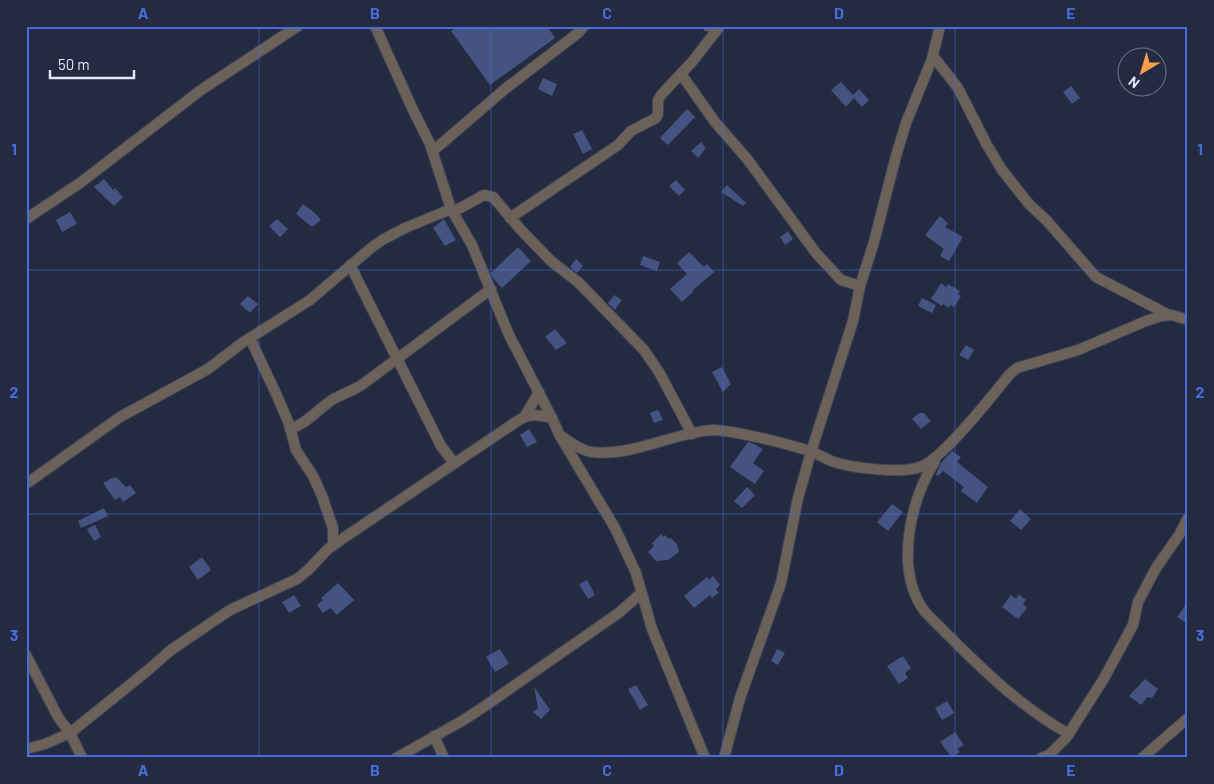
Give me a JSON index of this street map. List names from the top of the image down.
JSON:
{
  "scale_bar": "50 m",
  "north": "bottom left",
  "grid": {
    "columns": [
      "A",
      "B",
      "C",
      "D",
      "E"
    ],
    "rows": ["1", "2", "3"]
  }
}
